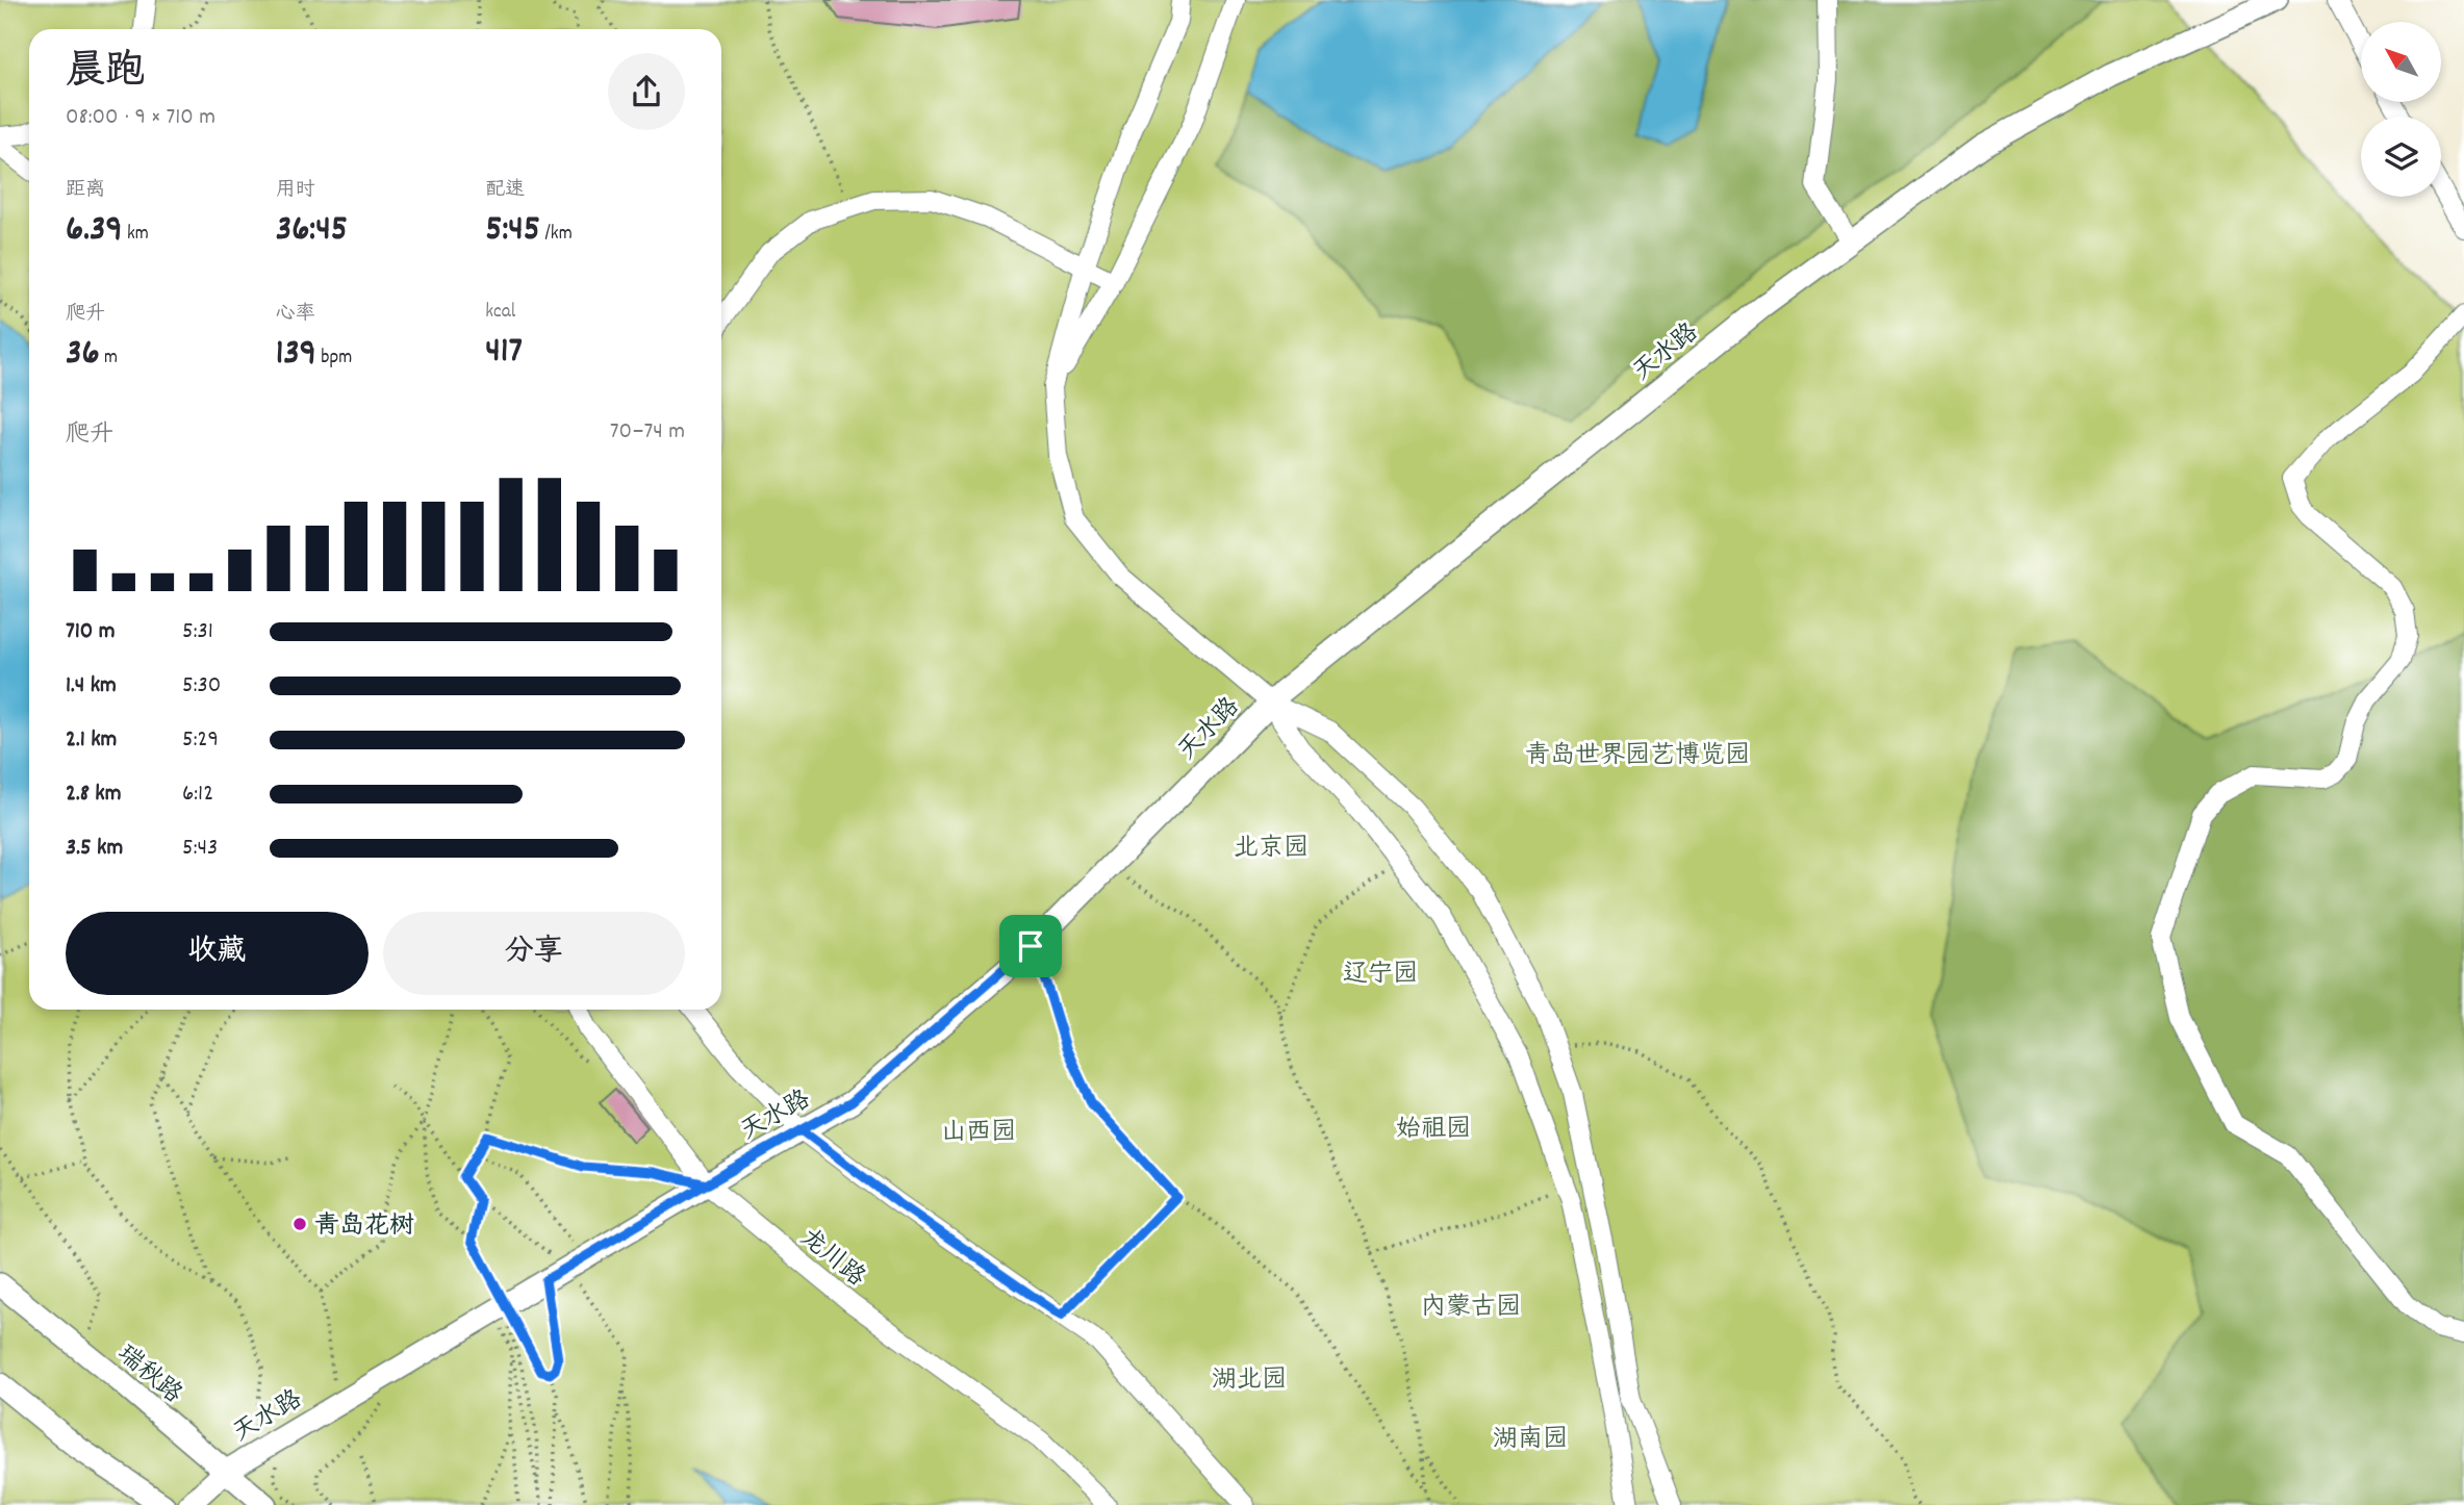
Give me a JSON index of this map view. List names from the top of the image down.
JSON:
{
  "streets": {
    "street": ["天水路", "龙川路", "瑞秋路"]
  },
  "crossings": [
    ["天水路", "龙川路"],
    ["天水路", "瑞秋路"]
  ],
  "parks": [
    "青岛世界园艺博览园",
    "北京园",
    "辽宁园",
    "始祖园",
    "山西园",
    "内蒙古园",
    "湖北园",
    "湖南园"
  ],
  "places": ["青岛花树"],
  "north": "top left",
  "page": {
    "heading": ["晨跑", "08:00 · 9 × 710 m"],
    "stats": [
      ["距离", "6.39 km"],
      ["用时", "36:45"],
      ["配速", "5:45 /km"],
      ["爬升", "36 m"],
      ["心率", "139 bpm"],
      ["kcal", "417"]
    ],
    "chart": ["爬升", "70–74 m"],
    "list": [
      {
        "name": "710 m",
        "note": "5:31"
      },
      {
        "name": "1.4 km",
        "note": "5:30"
      },
      {
        "name": "2.1 km",
        "note": "5:29"
      },
      {
        "name": "2.8 km",
        "note": "6:12"
      },
      {
        "name": "3.5 km",
        "note": "5:43"
      }
    ],
    "buttons": ["收藏", "分享"]
  }
}
